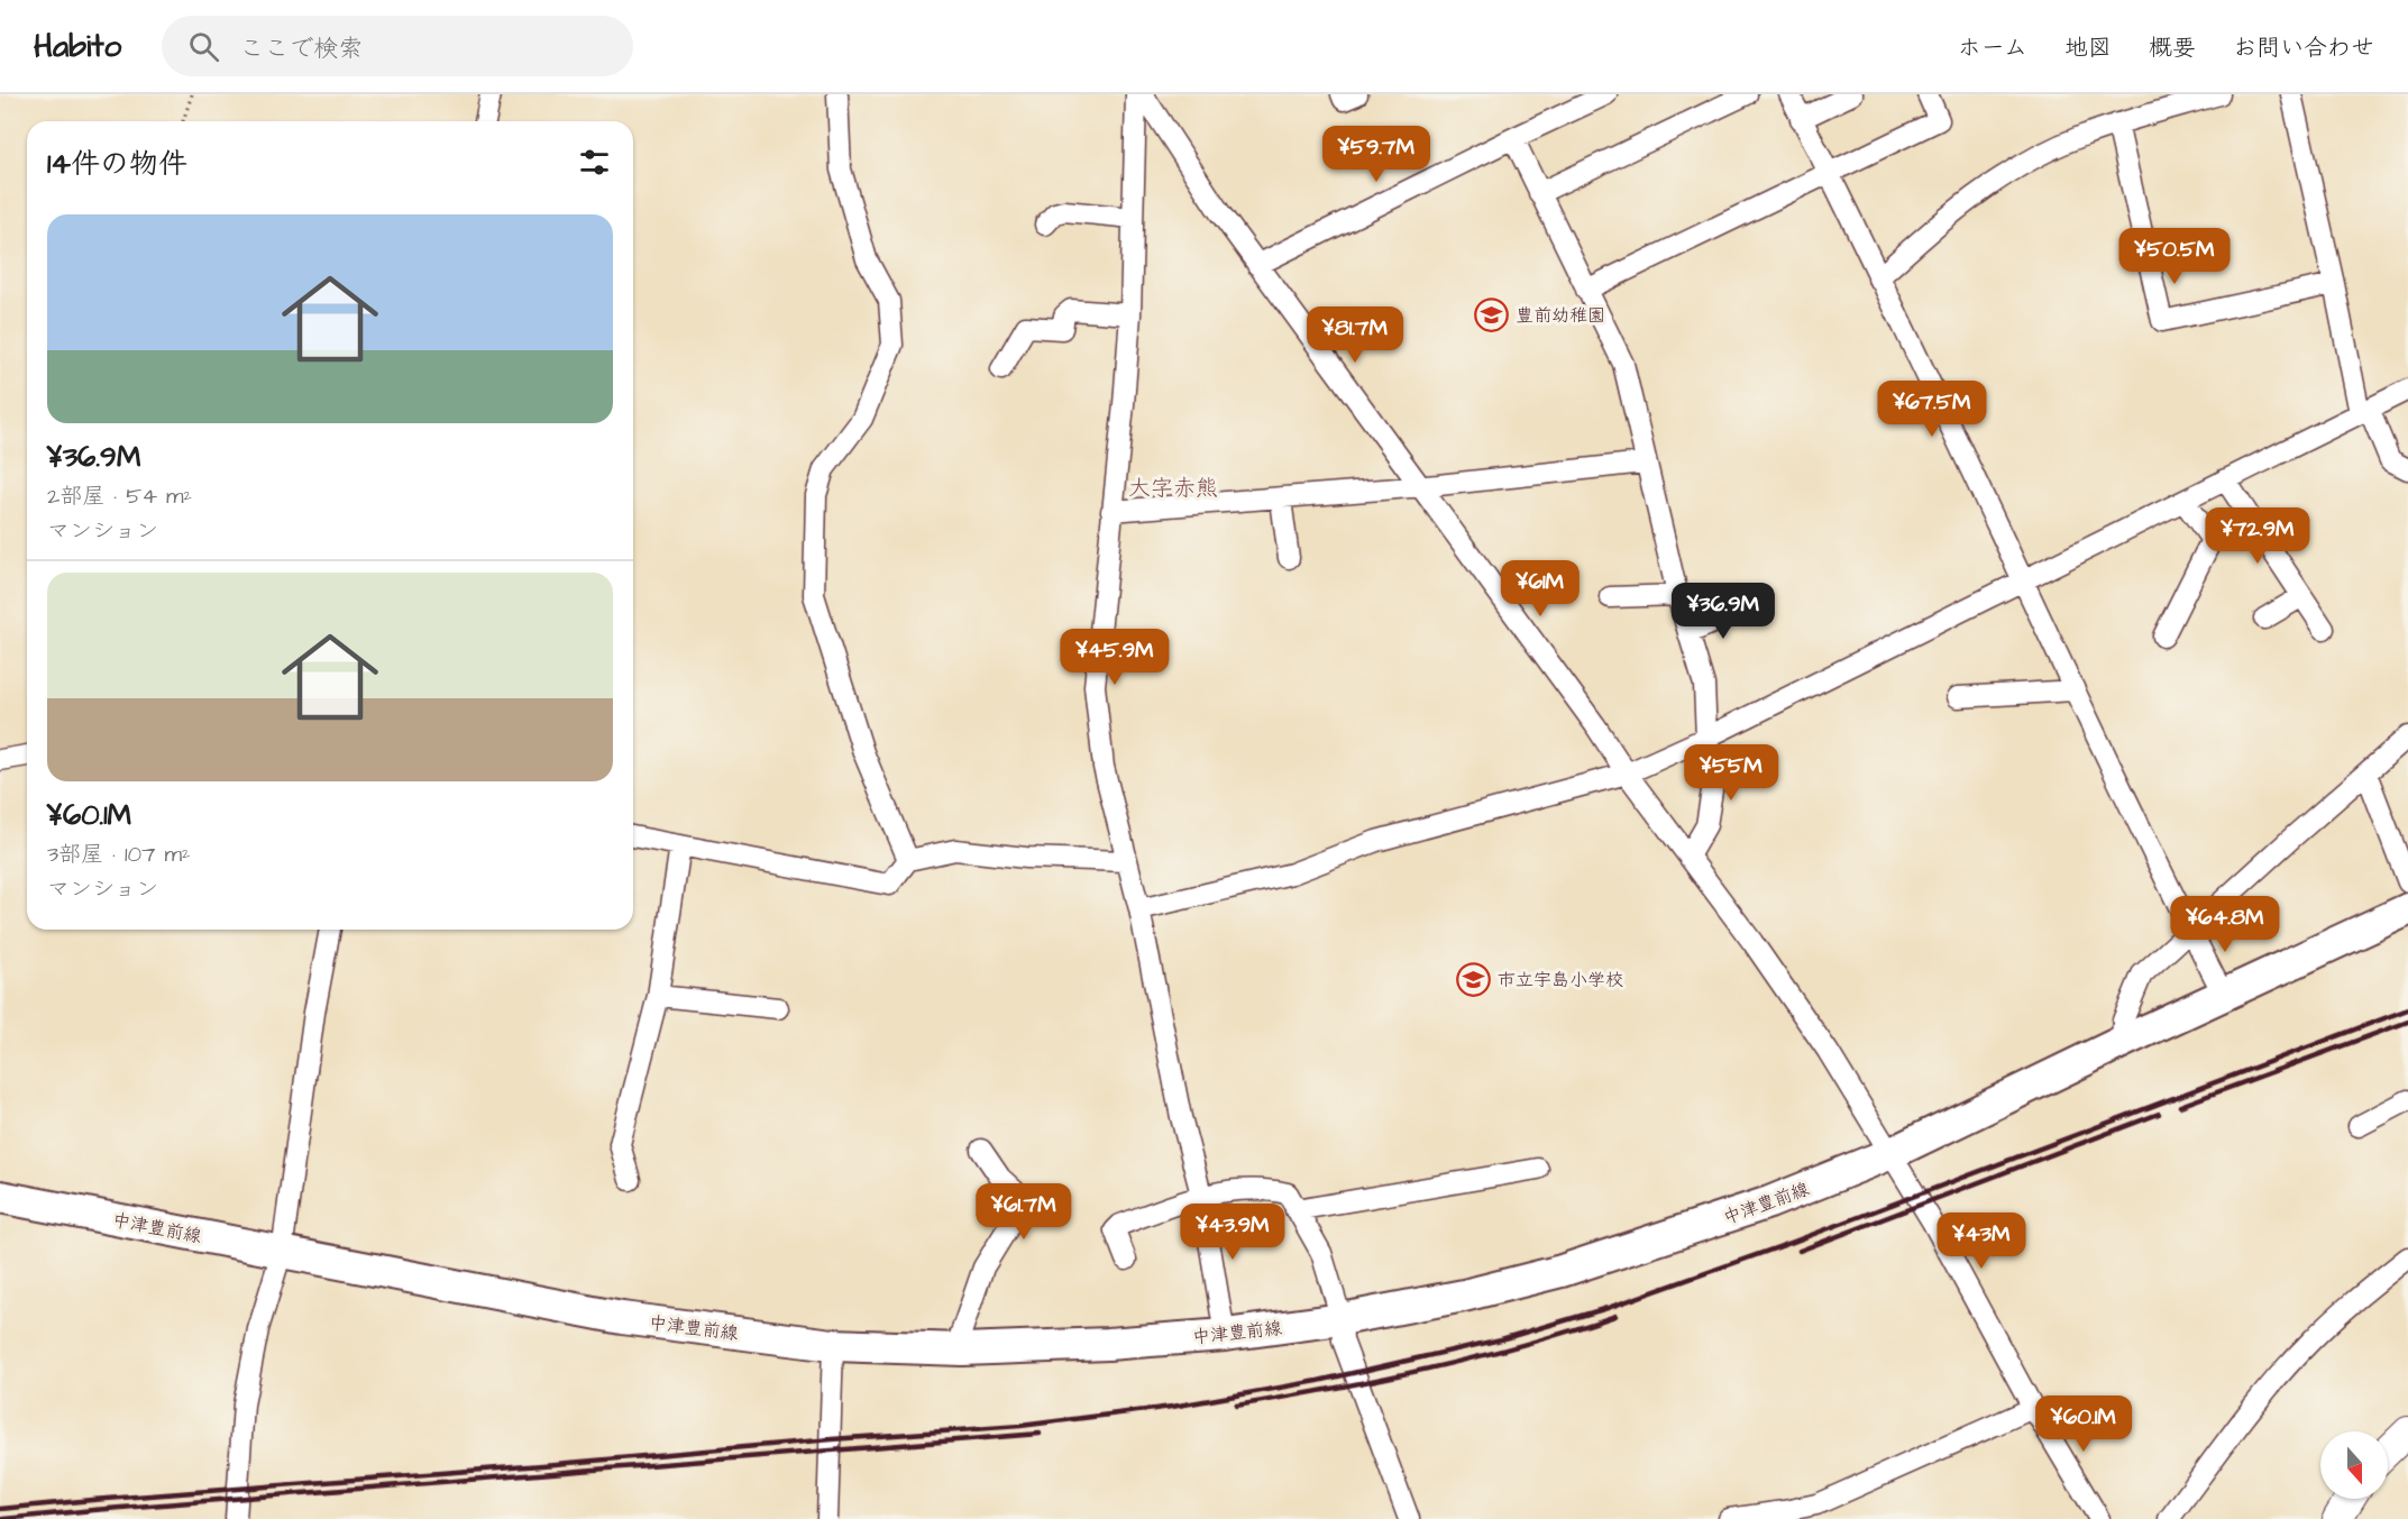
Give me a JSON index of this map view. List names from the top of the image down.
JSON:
{
  "streets": {
    "main road": ["中津豊前線"]
  },
  "districts": ["大字赤熊"],
  "places": {
    "school or university": ["豊前幼稚園", "市立宇島小学校"]
  },
  "north": "bottom",
  "page": {
    "header": "Habito",
    "search": "ここで検索",
    "nav": [
      "ホーム",
      "地図",
      "概要",
      "お問い合わせ"
    ],
    "heading": "14件の物件",
    "price": [
      "¥59.7M",
      "¥50.5M",
      "¥81.7M",
      "¥67.5M",
      "¥72.9M",
      "¥61M",
      "¥36.9M",
      "¥45.9M",
      "¥55M",
      "¥64.8M",
      "¥61.7M",
      "¥43.9M",
      "¥43M",
      "¥60.1M"
    ],
    "list": [
      {
        "name": "¥36.9M",
        "note": "2部屋 · 54 m² · マンション"
      },
      {
        "name": "¥60.1M",
        "note": "3部屋 · 107 m² · マンション"
      }
    ]
  }
}
